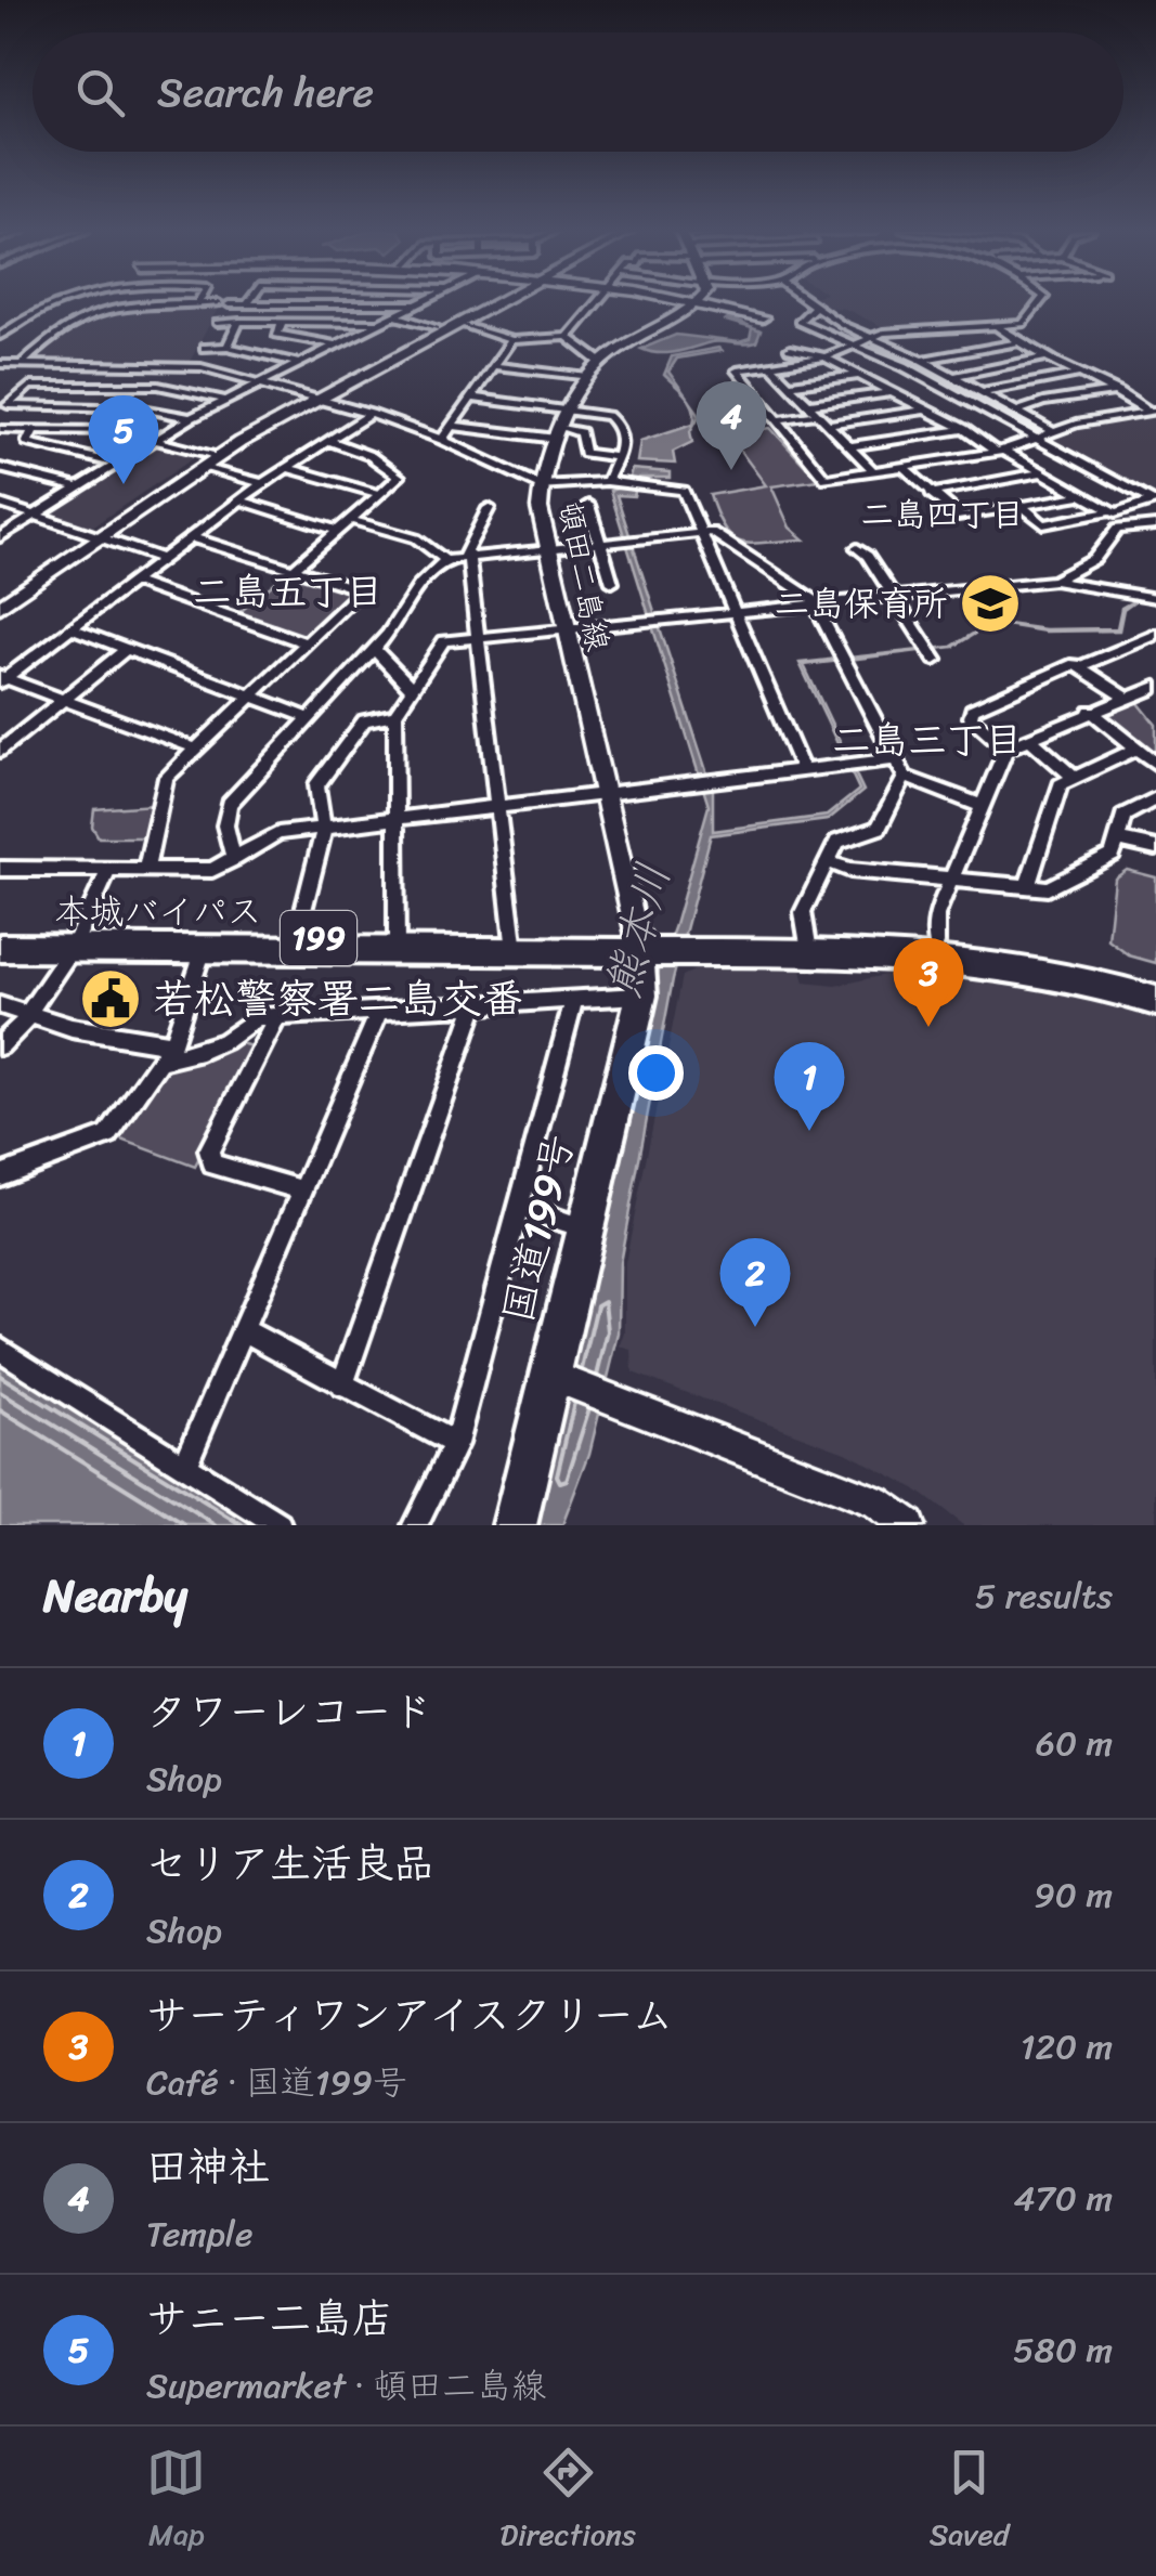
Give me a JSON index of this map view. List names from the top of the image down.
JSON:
{
  "streets": {
    "highway": ["本城バイパス", "199", "国道199号"],
    "main road": ["頓田二島線"]
  },
  "crossings": [
    ["頓田二島線", "本城バイパス"],
    ["頓田二島線", "199"],
    ["頓田二島線", "国道199号"],
    ["本城バイパス", "199"],
    ["本城バイパス", "国道199号"],
    ["199", "国道199号"]
  ],
  "districts": ["二島四丁目", "二島五丁目", "二島三丁目"],
  "water": ["熊本川"],
  "places": {
    "school or university": ["二島保育所"],
    "public building": ["若松警察署二島交番"]
  },
  "page": {
    "search": "Search here",
    "pins": [
      "4",
      "5",
      "3",
      "1",
      "2"
    ],
    "heading": ["Nearby", "5 results"],
    "list": [
      {
        "mark": "1",
        "name": "タワーレコード",
        "note": "Shop",
        "value": "60 m"
      },
      {
        "mark": "2",
        "name": "セリア生活良品",
        "note": "Shop",
        "value": "90 m"
      },
      {
        "mark": "3",
        "name": "サーティワンアイスクリーム",
        "note": "Café · 国道199号",
        "value": "120 m"
      },
      {
        "mark": "4",
        "name": "田神社",
        "note": "Temple",
        "value": "470 m"
      },
      {
        "mark": "5",
        "name": "サニー二島店",
        "note": "Supermarket · 頓田二島線",
        "value": "580 m"
      }
    ],
    "nav": ["Map", "Directions", "Saved"]
  }
}
